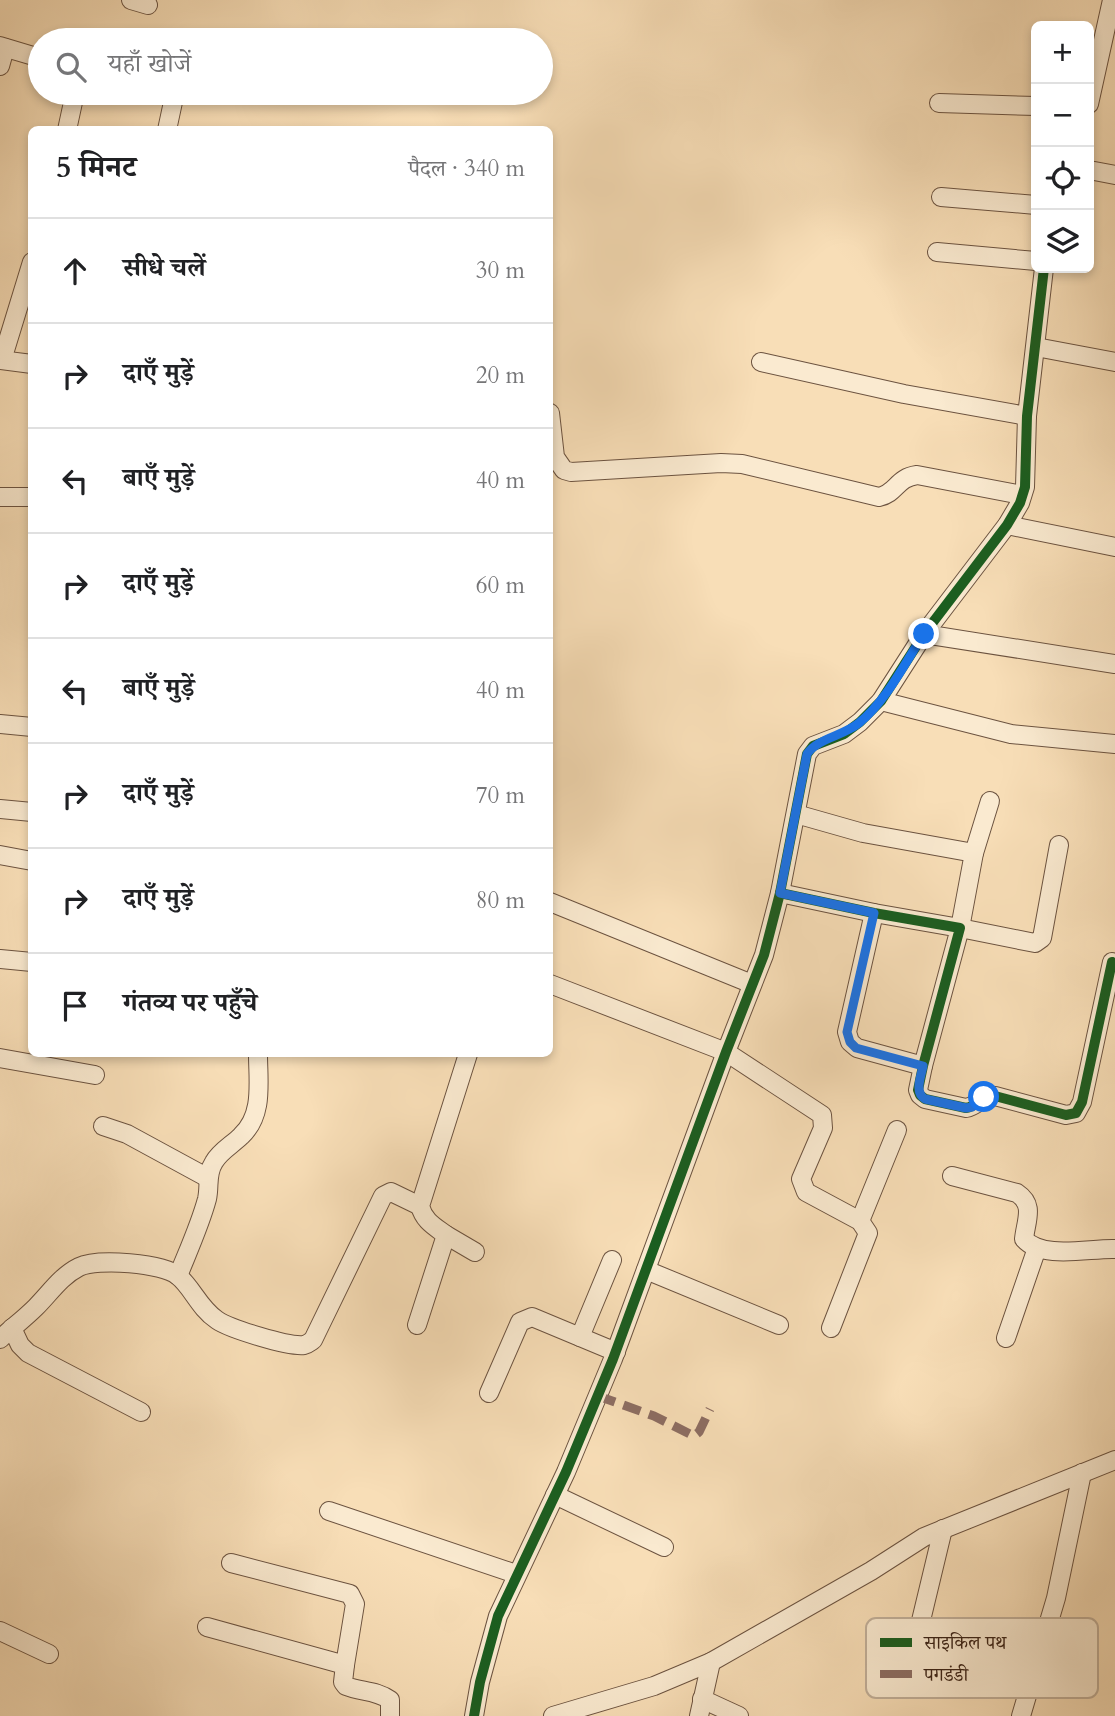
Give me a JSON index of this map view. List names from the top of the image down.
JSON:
{
  "legend": ["साइकिल पथ", "पगडंडी"],
  "page": {
    "map_buttons": ["+", "−"],
    "search": "यहाँ खोजें",
    "heading": ["5 मिनट", "पैदल · 340 m"],
    "list": [
      ["सीधे चलें", "30 m"],
      ["दाएँ मुड़ें", "20 m"],
      ["बाएँ मुड़ें", "40 m"],
      ["दाएँ मुड़ें", "60 m"],
      ["बाएँ मुड़ें", "40 m"],
      ["दाएँ मुड़ें", "70 m"],
      ["दाएँ मुड़ें", "80 m"],
      "गंतव्य पर पहुँचे"
    ]
  }
}
